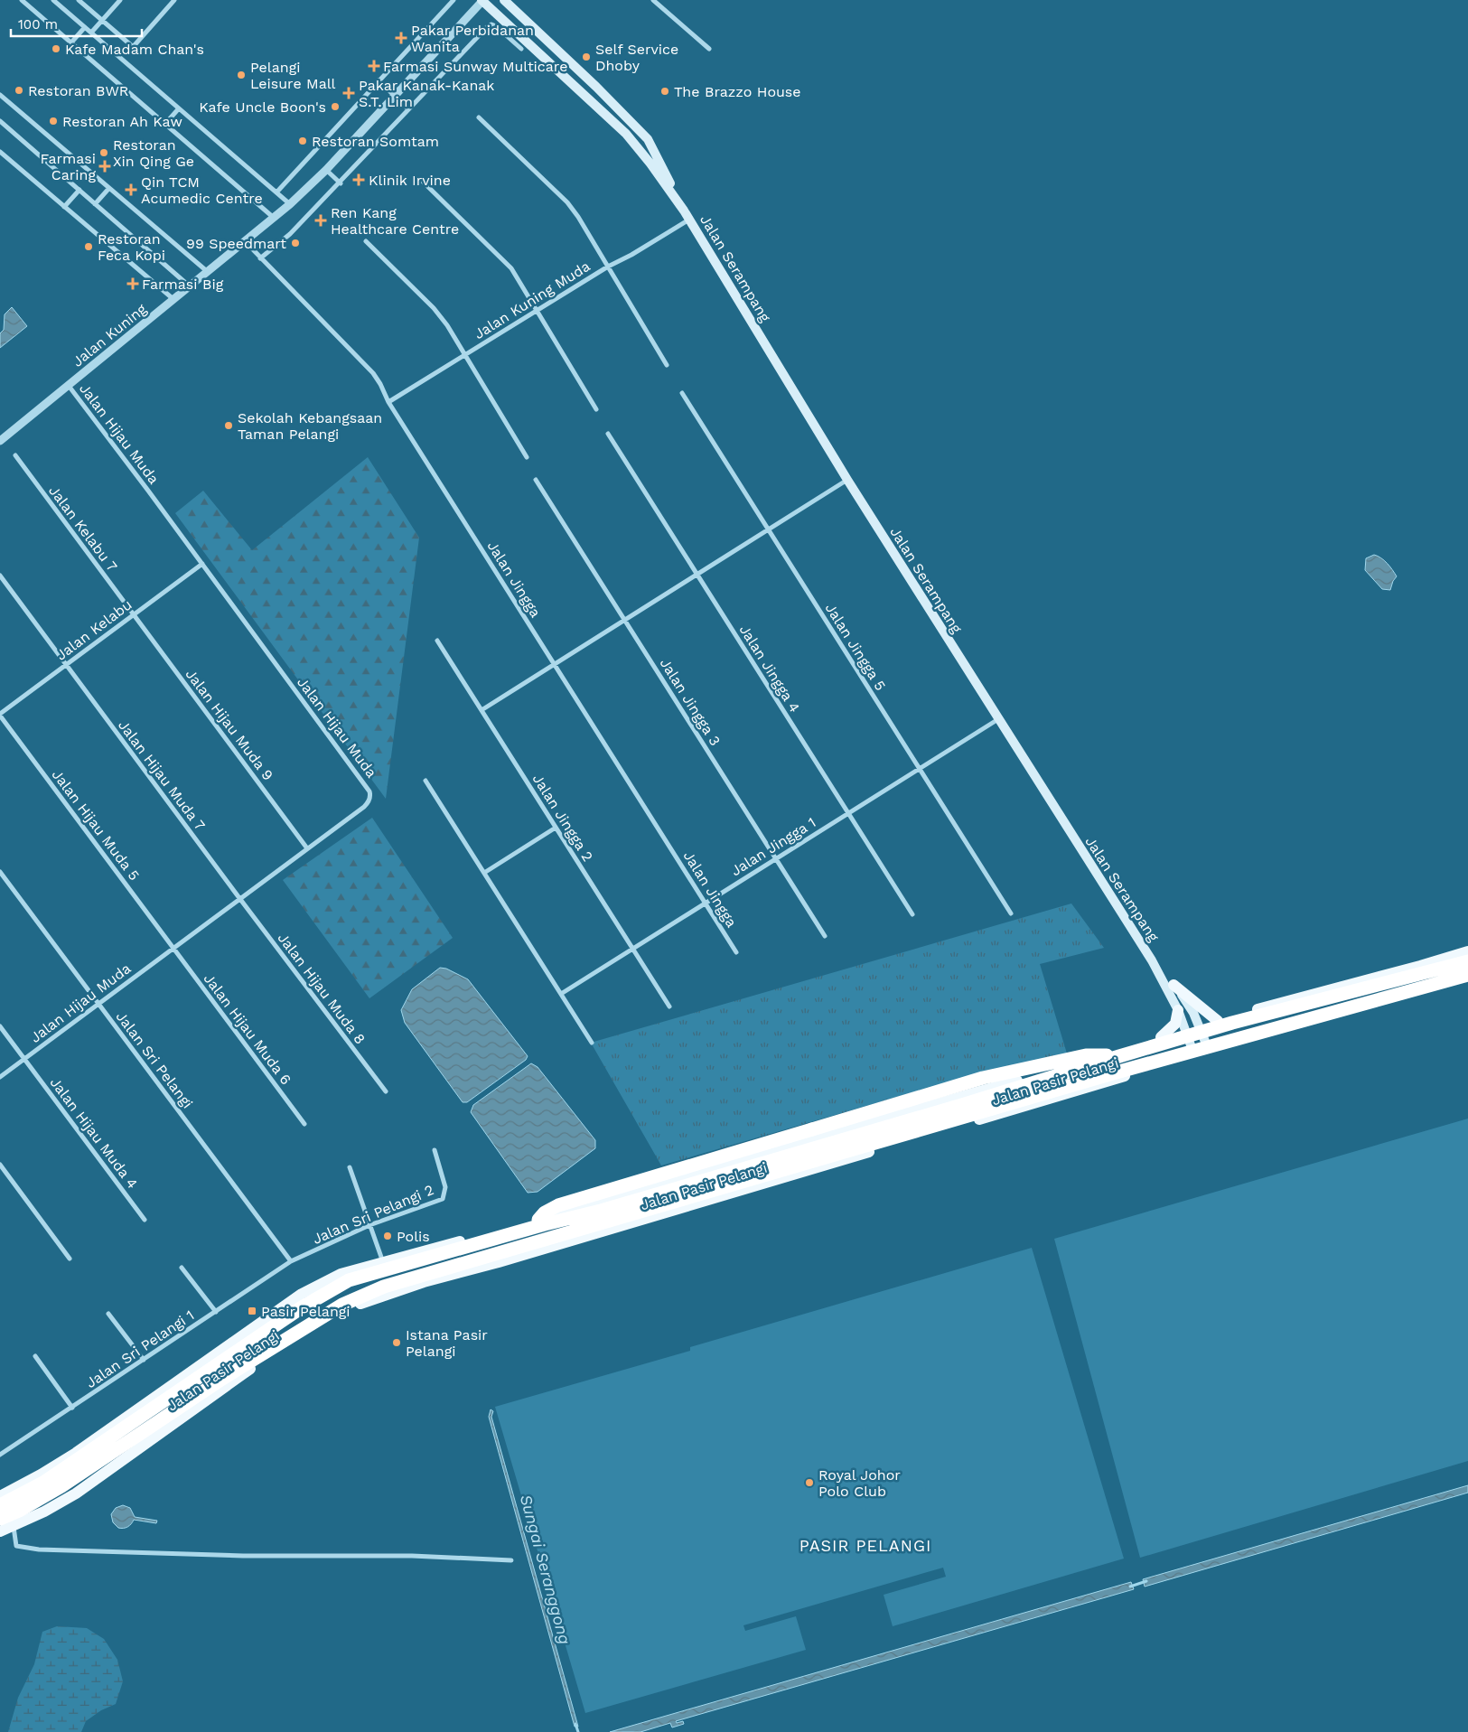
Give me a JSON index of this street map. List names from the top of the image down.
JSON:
{
  "streets": {
    "main road": ["Jalan Serampang", "Jalan Pasir Pelangi"],
    "street": [
      "Jalan Kuning Muda",
      "Jalan Kuning",
      "Jalan Hijau Muda",
      "Jalan Kelabu 7",
      "Jalan Jingga",
      "Jalan Kelabu",
      "Jalan Jingga 5",
      "Jalan Jingga 4",
      "Jalan Jingga 3",
      "Jalan Hijau Muda 9",
      "Jalan Hijau Muda 7",
      "Jalan Jingga 2",
      "Jalan Hijau Muda 5",
      "Jalan Jingga 1",
      "Jalan Hijau Muda 8",
      "Jalan Hijau Muda 6",
      "Jalan Sri Pelangi",
      "Jalan Hijau Muda 4",
      "Jalan Sri Pelangi 2",
      "Jalan Sri Pelangi 1"
    ]
  },
  "crossings": [
    ["Jalan Serampang", "Jalan Kuning Muda"],
    ["Jalan Serampang", "Jalan Kuning"],
    ["Jalan Serampang", "Jalan Jingga 1"],
    ["Jalan Serampang", "Jalan Pasir Pelangi"],
    ["Jalan Kuning Muda", "Jalan Jingga"],
    ["Jalan Kuning", "Jalan Hijau Muda"],
    ["Jalan Kuning", "Jalan Jingga"],
    ["Jalan Hijau Muda", "Jalan Kelabu"],
    ["Jalan Hijau Muda", "Jalan Hijau Muda 9"],
    ["Jalan Hijau Muda", "Jalan Hijau Muda 7"],
    ["Jalan Hijau Muda", "Jalan Hijau Muda 5"],
    ["Jalan Hijau Muda", "Jalan Hijau Muda 8"],
    ["Jalan Hijau Muda", "Jalan Hijau Muda 6"],
    ["Jalan Hijau Muda", "Jalan Sri Pelangi"],
    ["Jalan Hijau Muda", "Jalan Hijau Muda 4"],
    ["Jalan Kelabu 7", "Jalan Kelabu"],
    ["Jalan Kelabu 7", "Jalan Hijau Muda 9"],
    ["Jalan Jingga", "Jalan Jingga 1"],
    ["Jalan Kelabu", "Jalan Hijau Muda 9"],
    ["Jalan Kelabu", "Jalan Hijau Muda 7"],
    ["Jalan Kelabu", "Jalan Hijau Muda 5"],
    ["Jalan Jingga 5", "Jalan Jingga 1"],
    ["Jalan Jingga 4", "Jalan Jingga 1"],
    ["Jalan Jingga 3", "Jalan Jingga 1"],
    ["Jalan Hijau Muda 7", "Jalan Hijau Muda 8"],
    ["Jalan Jingga 2", "Jalan Jingga 1"],
    ["Jalan Hijau Muda 5", "Jalan Hijau Muda 6"],
    ["Jalan Sri Pelangi", "Jalan Sri Pelangi 2"],
    ["Jalan Sri Pelangi", "Jalan Sri Pelangi 1"],
    ["Jalan Sri Pelangi 2", "Jalan Sri Pelangi 1"]
  ],
  "districts": ["PASIR PELANGI"],
  "water": ["Sungai Seranggong"],
  "places": {
    "health": [
      "Pakar Perbidanan Wanita",
      "Farmasi Sunway Multicare",
      "Pakar Kanak-Kanak S.T. Lim",
      "Farmasi Caring",
      "Klinik Irvine",
      "Qin TCM Acumedic Centre",
      "Ren Kang Healthcare Centre",
      "Farmasi Big"
    ],
    "other": [
      "Kafe Madam Chan's",
      "Self Service Dhoby",
      "Pelangi Leisure Mall",
      "Restoran BWR",
      "The Brazzo House",
      "Kafe Uncle Boon's",
      "Restoran Ah Kaw",
      "Restoran Somtam",
      "Restoran Xin Qing Ge",
      "99 Speedmart",
      "Restoran Feca Kopi",
      "Sekolah Kebangsaan Taman Pelangi",
      "Polis",
      "Istana Pasir Pelangi",
      "Royal Johor Polo Club"
    ],
    "transit": ["Pasir Pelangi"]
  },
  "scale_bar": "100 m"
}
